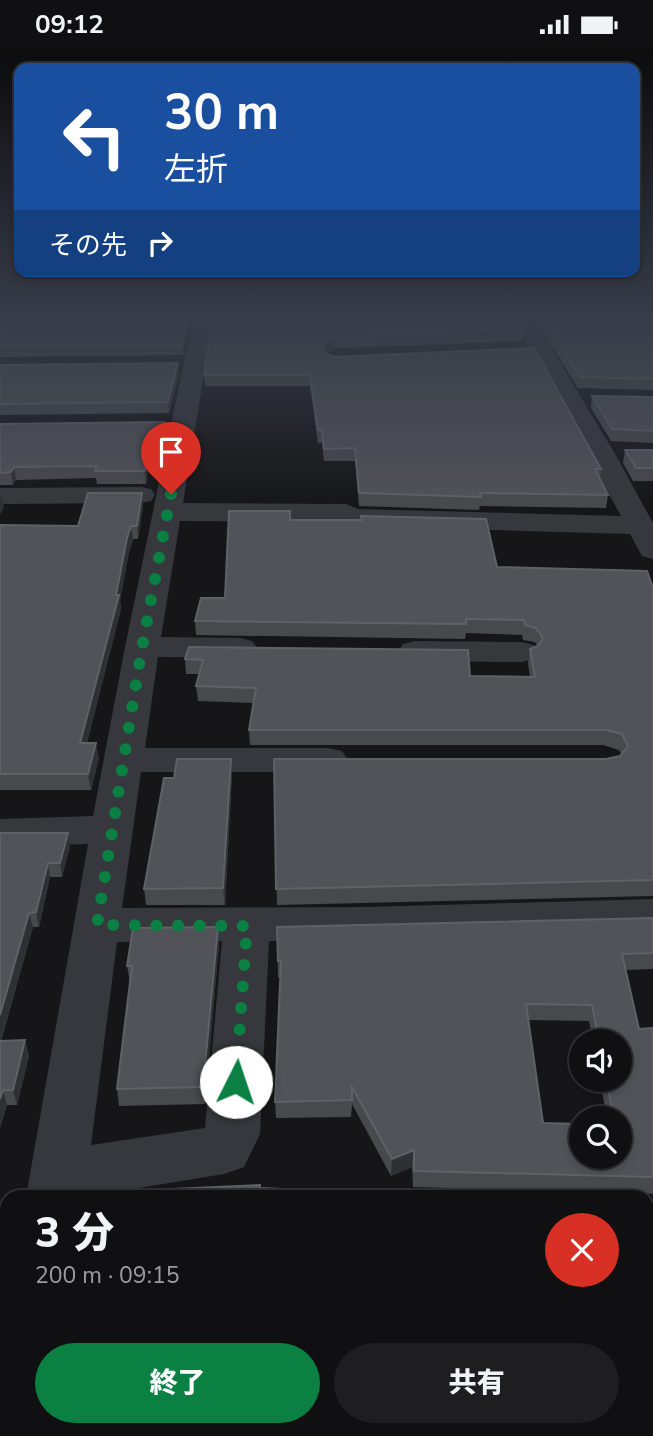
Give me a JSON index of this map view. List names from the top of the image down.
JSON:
{
  "page": {
    "status": "09:12",
    "turn": ["30 m", "左折"],
    "then": "その先",
    "heading": ["3 分", "200 m · 09:15"],
    "buttons": ["終了", "共有"]
  }
}
